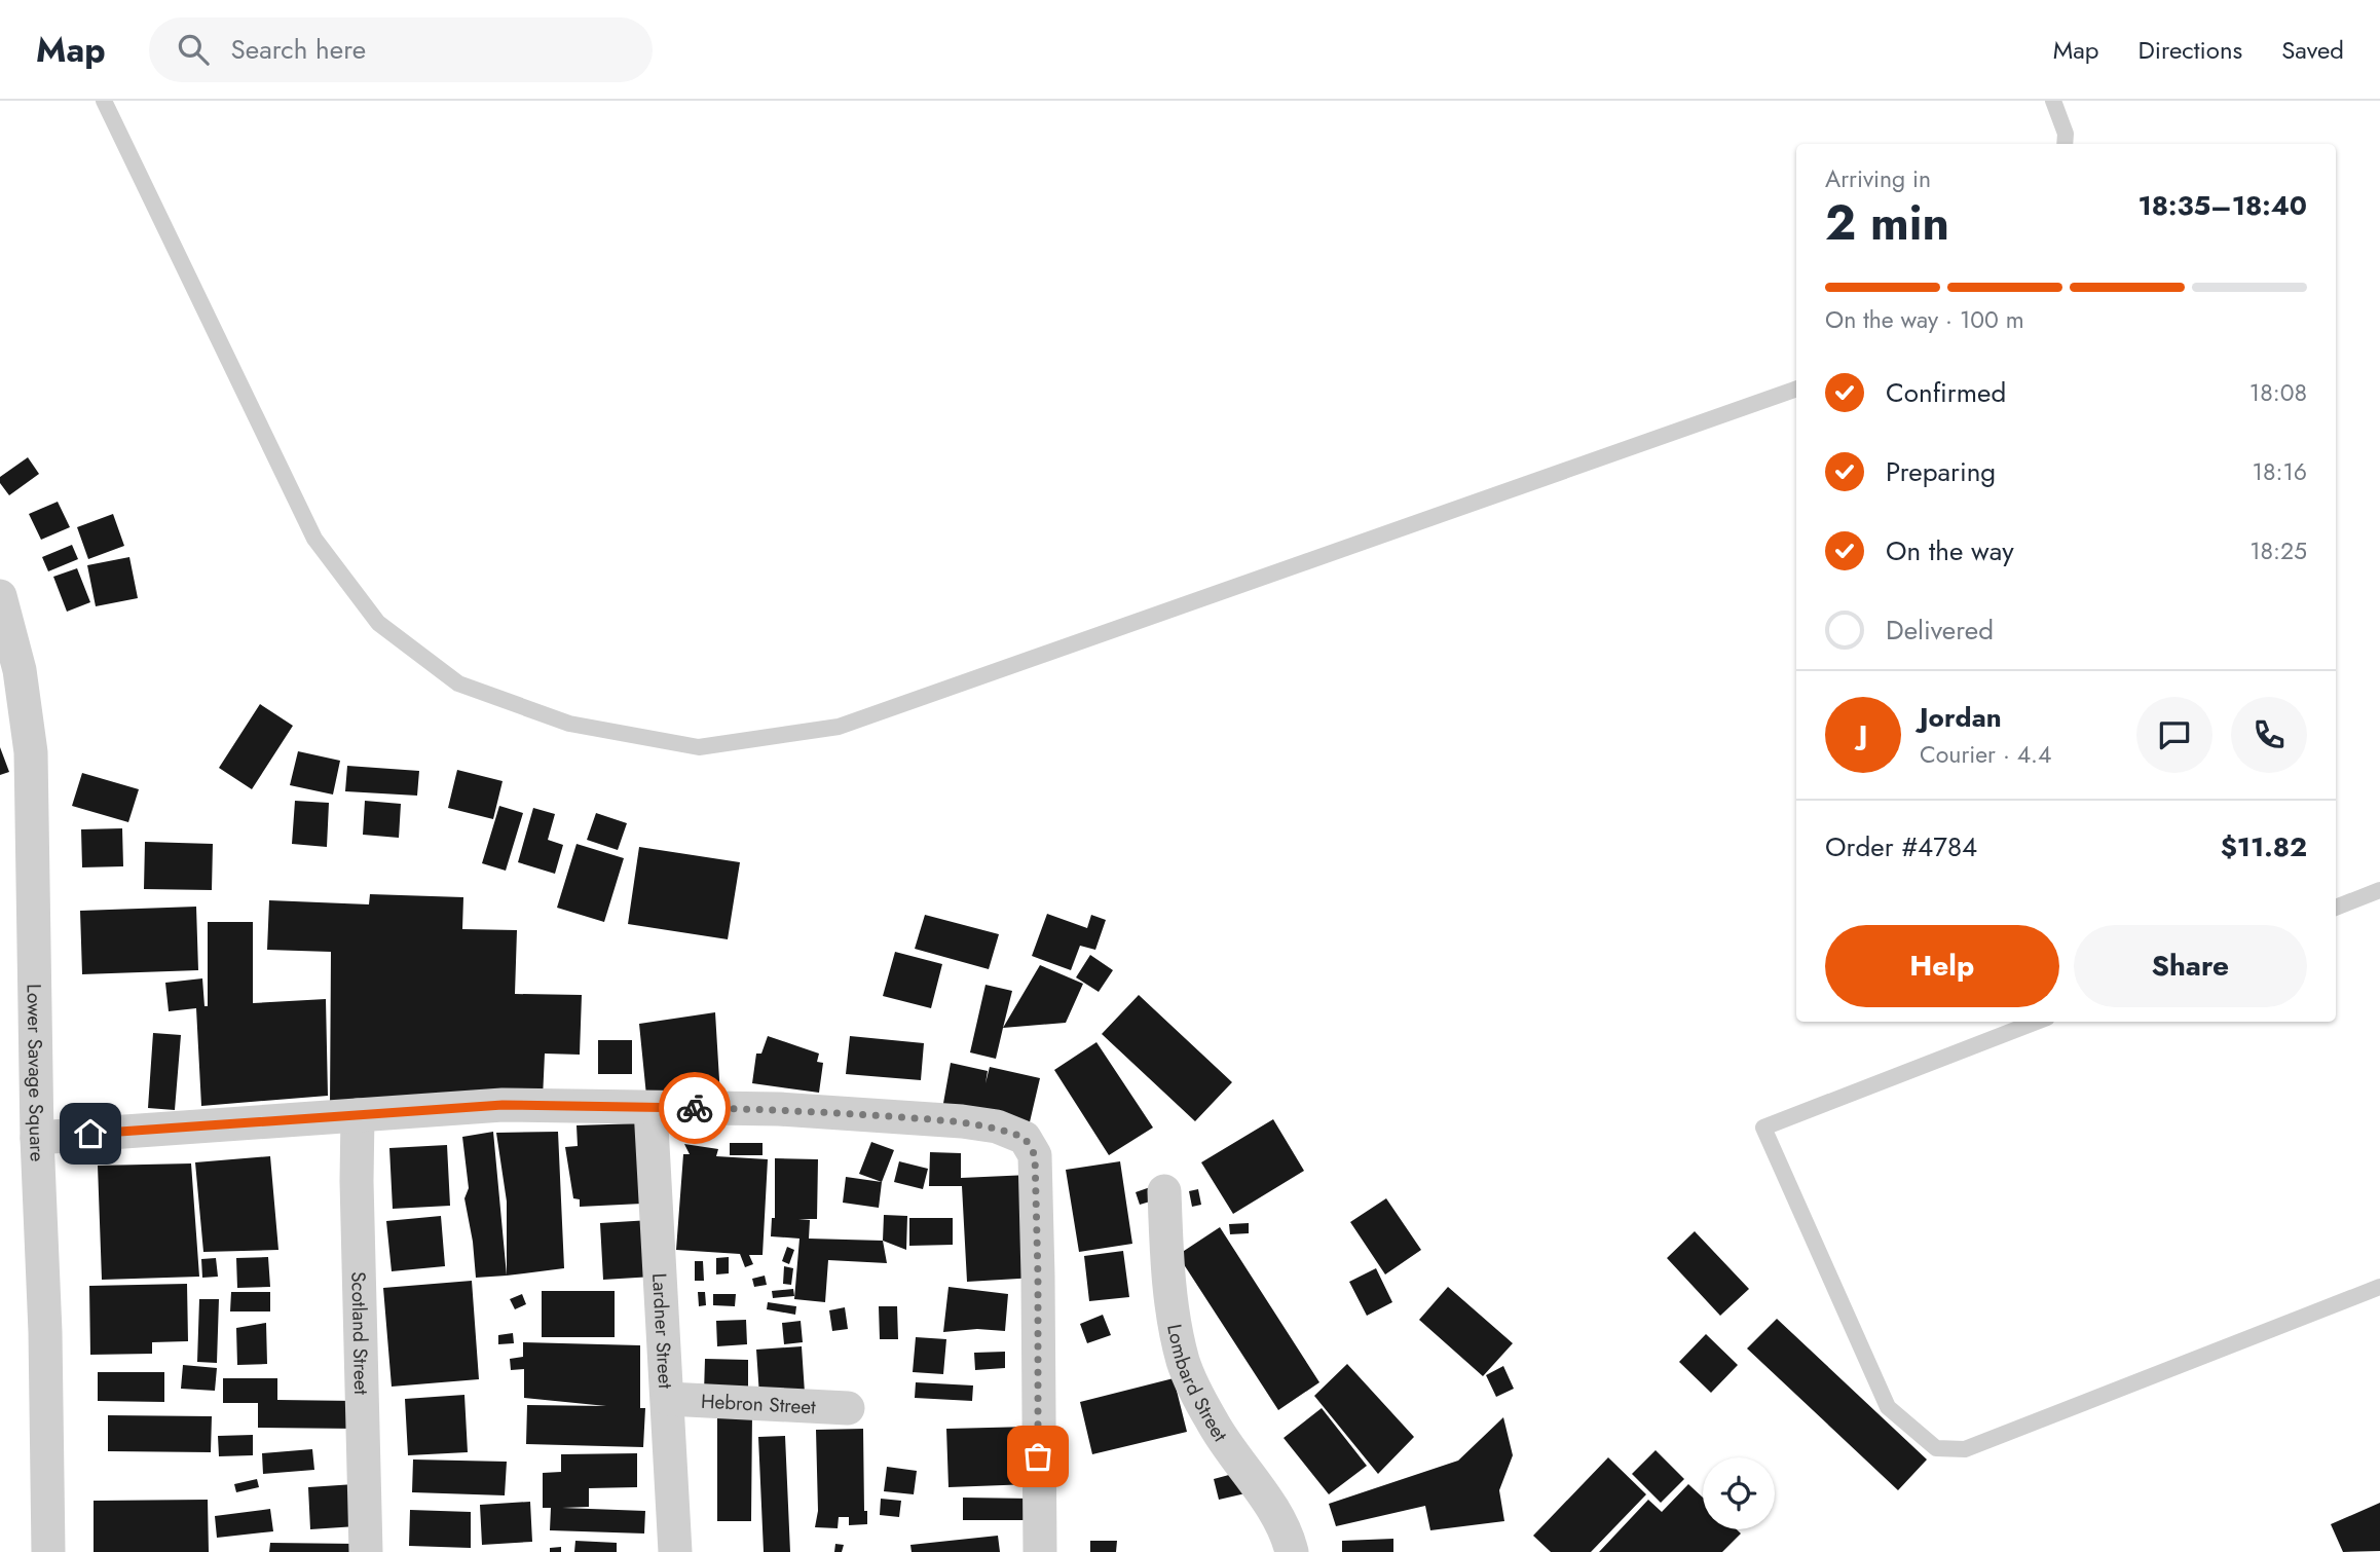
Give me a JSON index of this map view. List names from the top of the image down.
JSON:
{
  "streets": {
    "street": [
      "Lower Savage Square",
      "Lardner Street",
      "Scotland Street",
      "Lombard Street",
      "Hebron Street"
    ]
  },
  "crossings": [
    ["Lardner Street", "Hebron Street"]
  ],
  "page": {
    "header": "Map",
    "search": "Search here",
    "nav": ["Map", "Directions", "Saved"],
    "heading": ["2 min", "Arriving in", "18:35–18:40"],
    "panel": [
      "Jordan",
      "Courier · 4.4",
      "Order #4784",
      "$11.82"
    ],
    "bar": "On the way · 100 m",
    "list": [
      ["Confirmed", "18:08"],
      ["Preparing", "18:16"],
      ["On the way", "18:25"],
      "Delivered"
    ],
    "round": "J",
    "buttons": ["Help", "Share"]
  }
}
